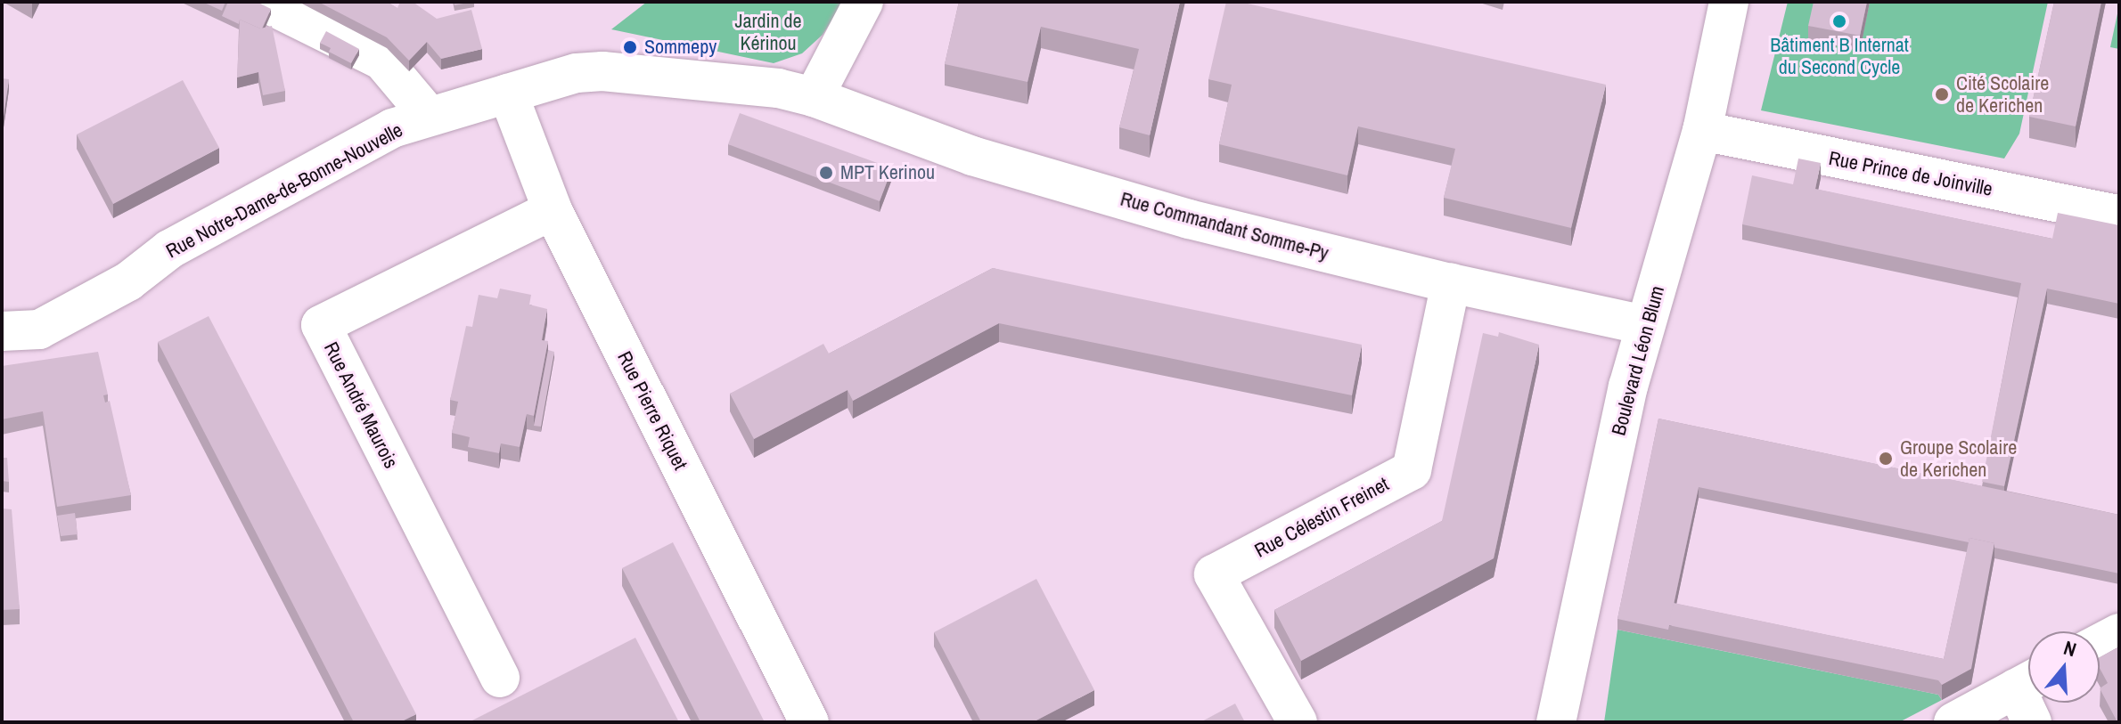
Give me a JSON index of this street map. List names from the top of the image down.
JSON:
{
  "streets": {
    "street": [
      "Rue Prince de Joinville",
      "Rue Notre-Dame-de-Bonne-Nouvelle",
      "Rue Commandant Somme-Py",
      "Boulevard Léon Blum",
      "Rue André Maurois",
      "Rue Pierre Riquet",
      "Rue Célestin Freinet"
    ]
  },
  "crossings": [
    ["Rue Prince de Joinville", "Boulevard Léon Blum"],
    ["Rue Notre-Dame-de-Bonne-Nouvelle", "Rue Commandant Somme-Py"],
    ["Rue Notre-Dame-de-Bonne-Nouvelle", "Rue Pierre Riquet"],
    ["Rue Commandant Somme-Py", "Boulevard Léon Blum"],
    ["Rue Commandant Somme-Py", "Rue Célestin Freinet"],
    ["Rue André Maurois", "Rue Pierre Riquet"]
  ],
  "parks": ["Jardin de Kérinou"],
  "places": [
    "Bâtiment B Internat du Second Cycle",
    "Sommepy",
    "Cité Scolaire de Kerichen",
    "MPT Kerinou",
    "Groupe Scolaire de Kerichen"
  ],
  "north": "top"
}
